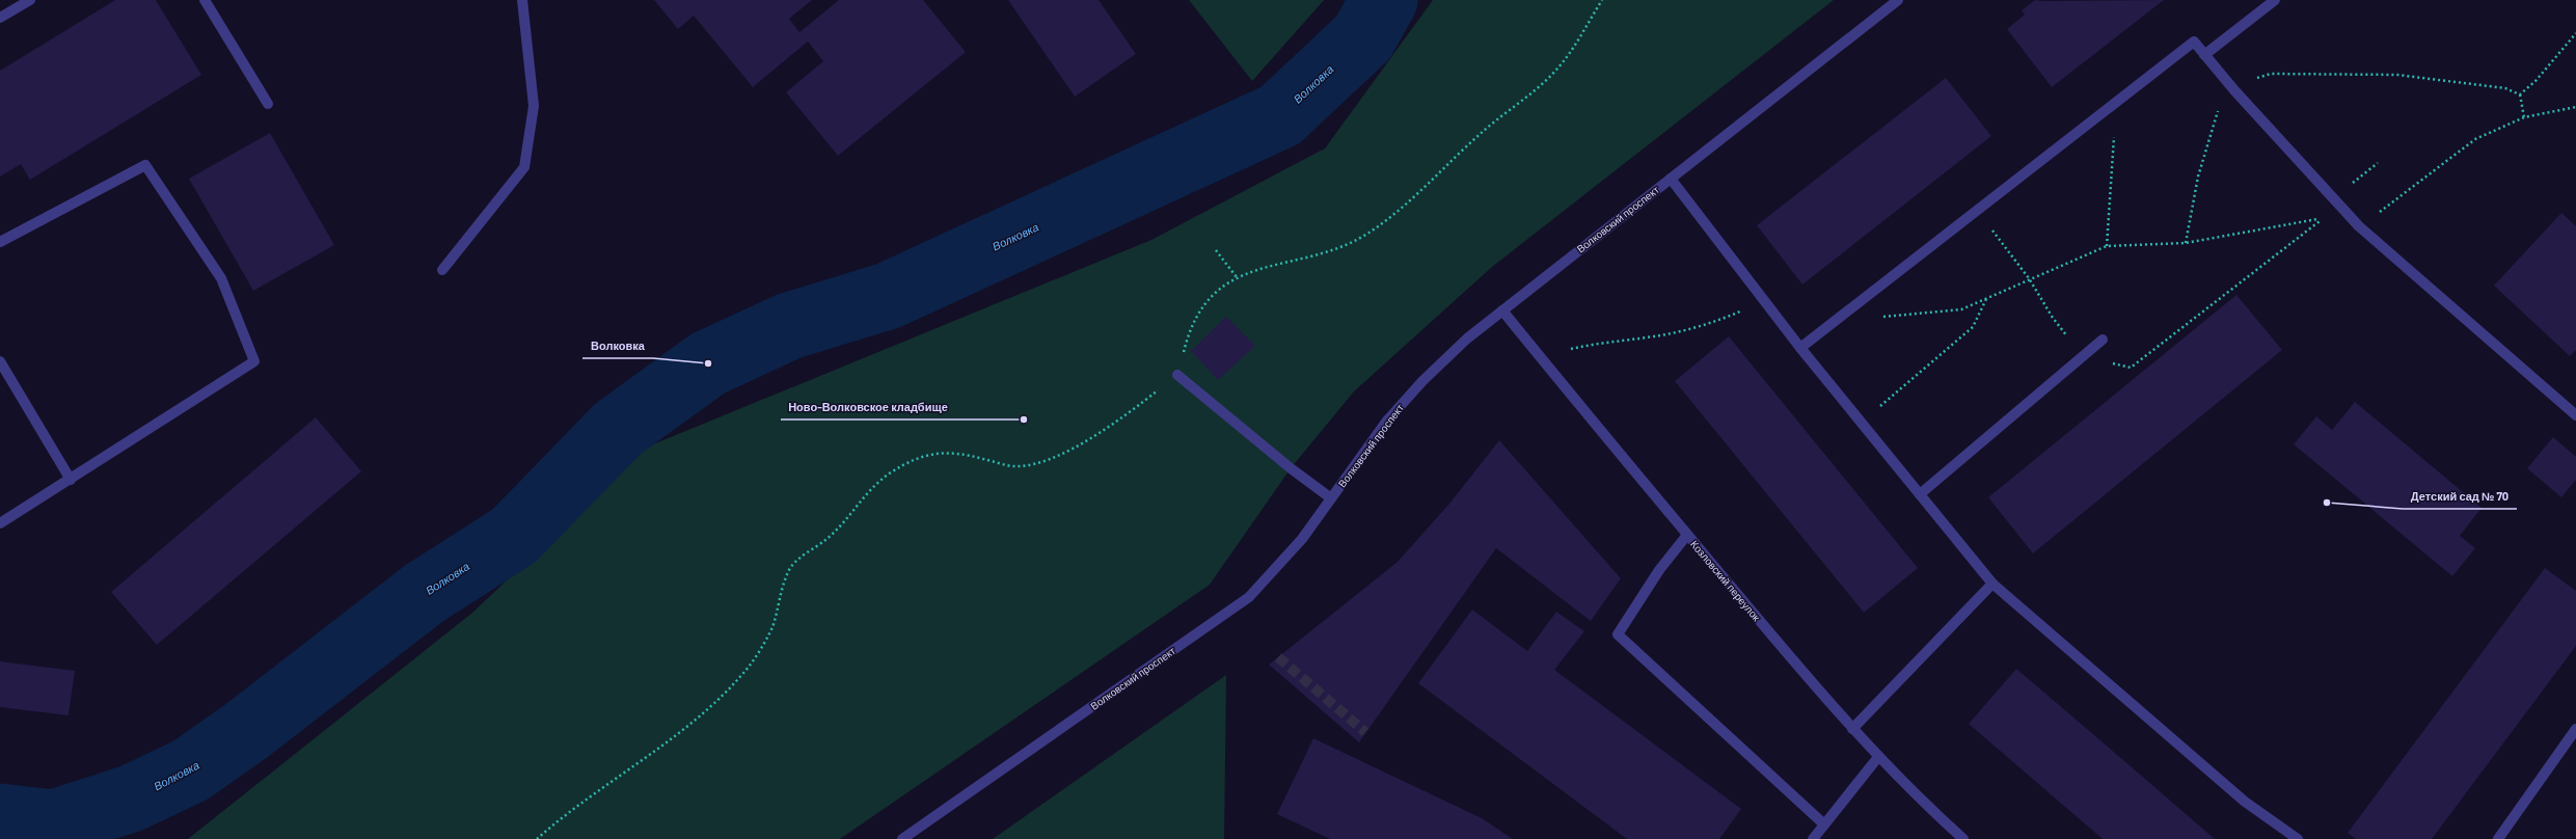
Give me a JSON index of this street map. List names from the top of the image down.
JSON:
{
  "streets": {
    "street": ["Волковский проспект", "Козловский переулок"]
  },
  "crossings": [
    ["Волковский проспект", "Козловский переулок"]
  ],
  "water": ["Волковка"],
  "places": ["Волковка", "Ново-Волковское кладбище", "Детский сад № 70"]
}
